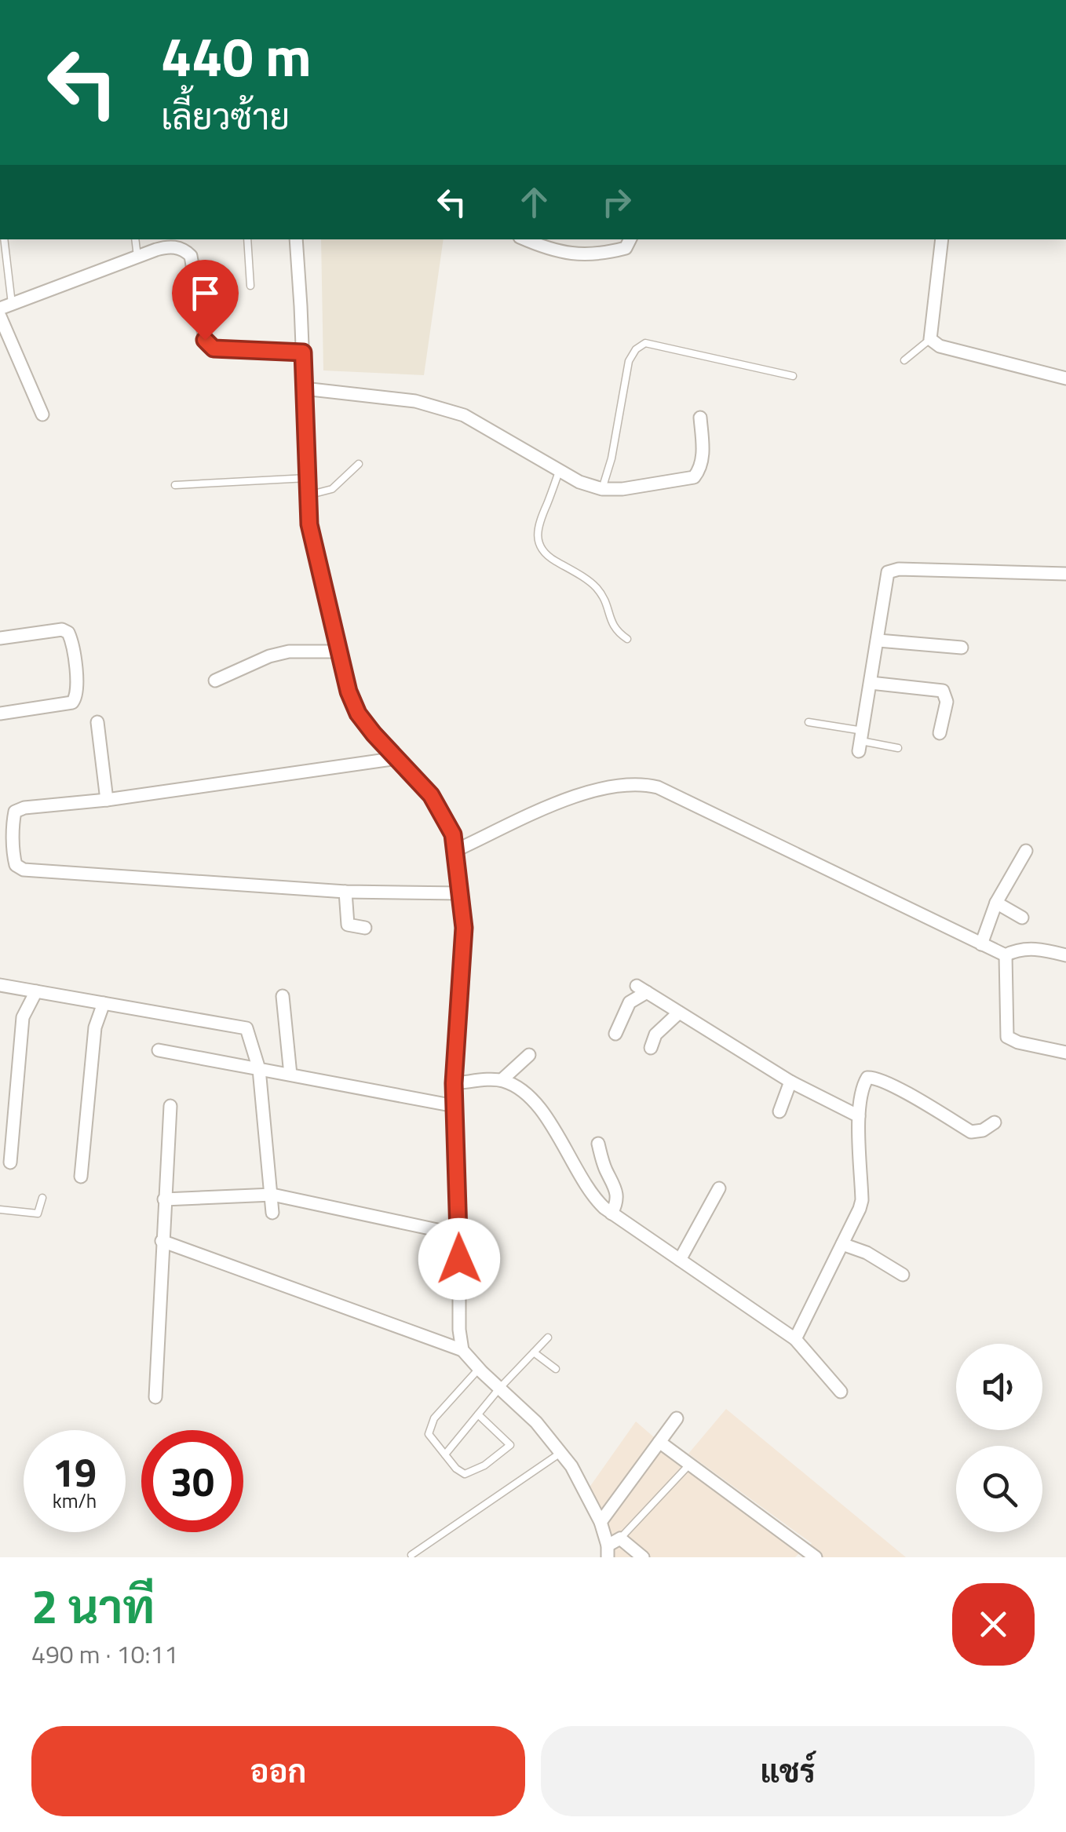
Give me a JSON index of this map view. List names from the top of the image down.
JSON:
{
  "page": {
    "turn": ["440 m", "เลี้ยวซ้าย"],
    "speed": "19 km/h",
    "limit": "30",
    "heading": ["2 นาที", "490 m · 10:11"],
    "buttons": ["ออก", "แชร์"]
  }
}
